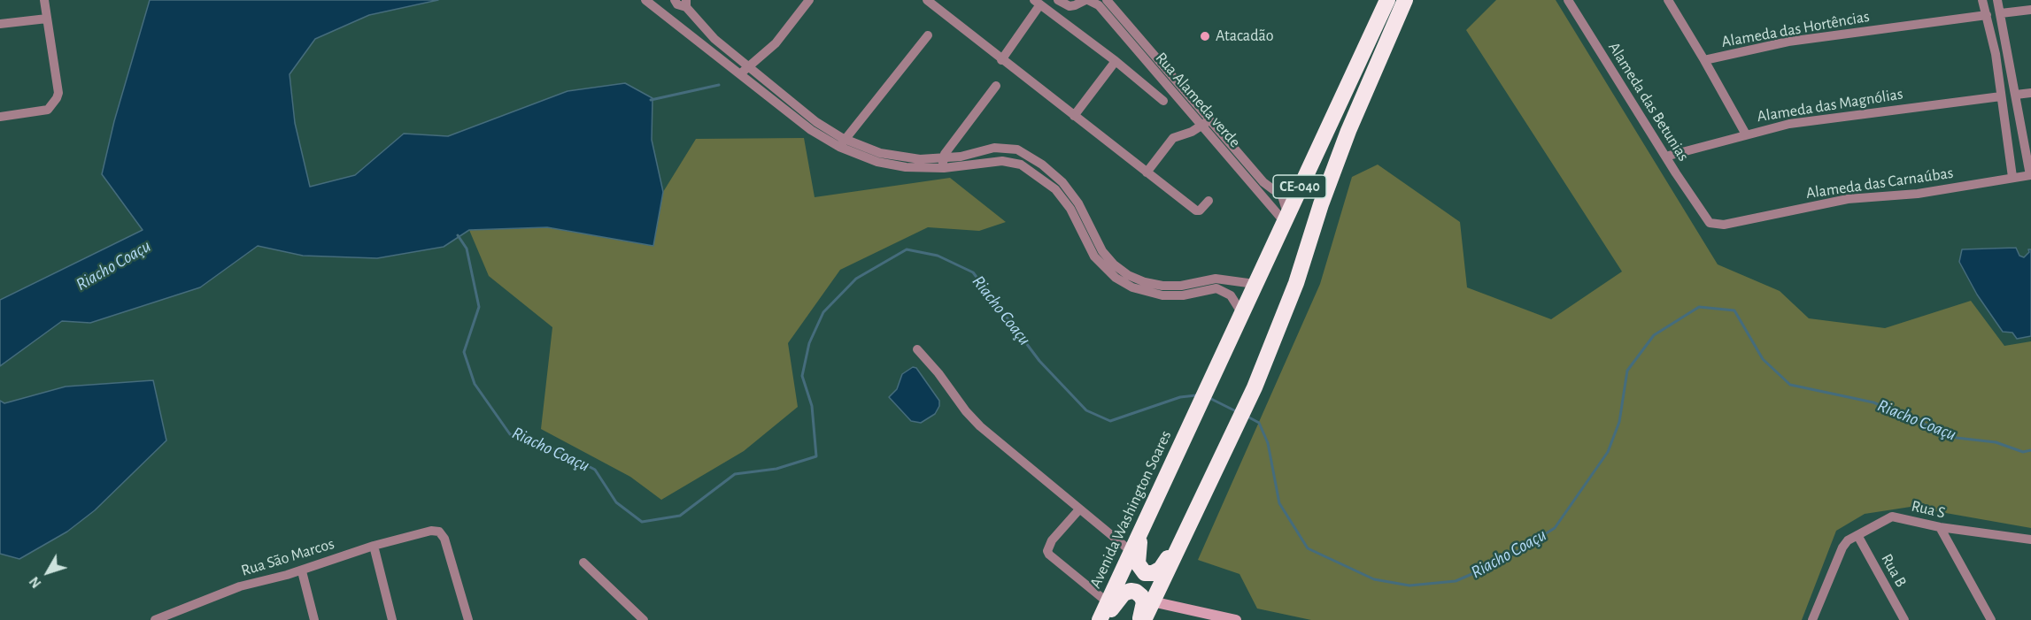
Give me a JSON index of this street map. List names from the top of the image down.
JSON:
{
  "streets": {
    "highway": ["CE-040", "Avenida Washington Soares"],
    "street": [
      "Alameda das Hortências",
      "Rua Alameda verde",
      "Alameda das Betunias",
      "Alameda das Magnólias",
      "Alameda das Carnaúbas",
      "Rua S",
      "Rua São Marcos",
      "Rua B"
    ]
  },
  "crossings": [
    ["Rua Alameda verde", "CE-040"],
    ["Alameda das Betunias", "Alameda das Magnólias"],
    ["Alameda das Betunias", "Alameda das Carnaúbas"],
    ["CE-040", "Avenida Washington Soares"],
    ["Rua S", "Rua B"]
  ],
  "water": ["Riacho Coaçu"],
  "places": ["Atacadão"],
  "north": "bottom left"
}
